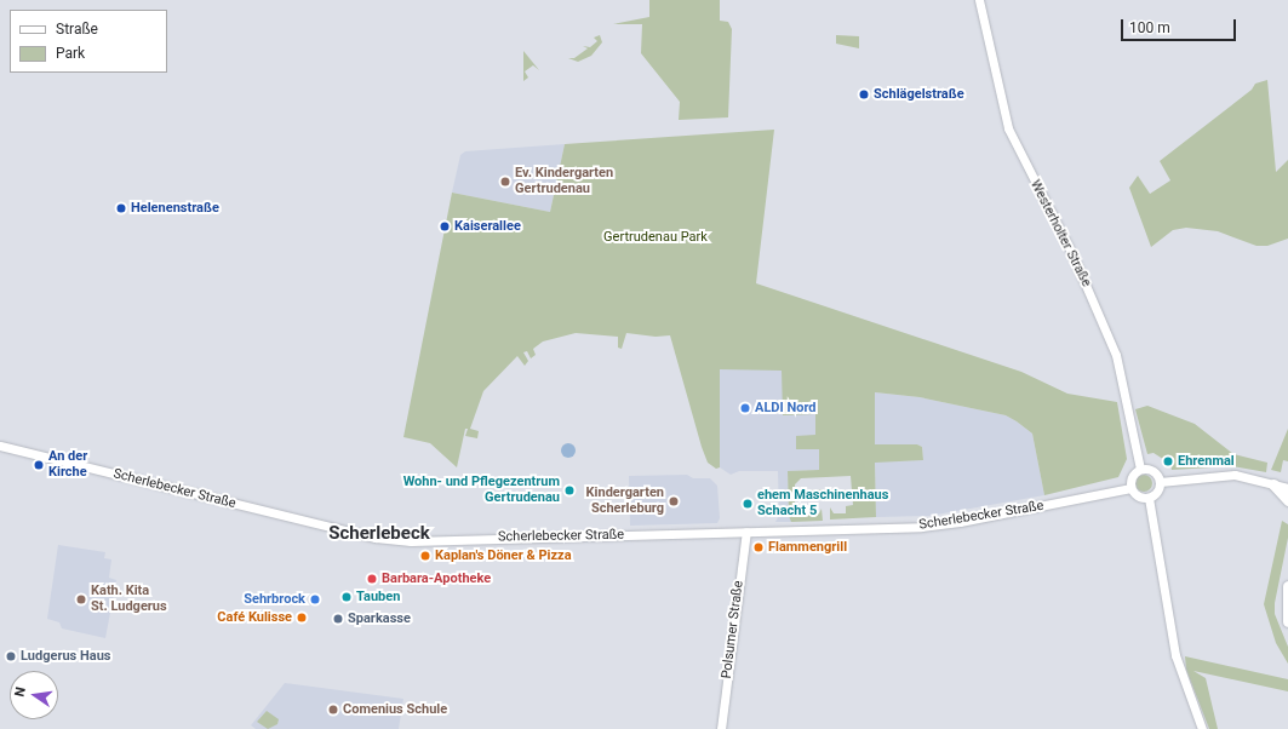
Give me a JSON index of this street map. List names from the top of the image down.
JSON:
{
  "streets": {
    "street": ["Westerholter Straße", "Scherlebecker Straße", "Polsumer Straße"]
  },
  "crossings": [
    ["Westerholter Straße", "Scherlebecker Straße"],
    ["Scherlebecker Straße", "Polsumer Straße"]
  ],
  "districts": ["Scherlebeck"],
  "parks": ["Gertrudenau Park"],
  "places": [
    "Schlägelstraße",
    "Ev. Kindergarten Gertrudenau",
    "Helenenstraße",
    "Kaiserallee",
    "ALDI Nord",
    "Ehrenmal",
    "An der Kirche",
    "Wohn- und Pflegezentrum Gertrudenau",
    "Kindergarten Scherleburg",
    "ehem Maschinenhaus Schacht 5",
    "Flammengrill",
    "Kaplan's Döner & Pizza",
    "Barbara-Apotheke",
    "Tauben",
    "Kath. Kita St. Ludgerus",
    "Sehrbrock",
    "Café Kulisse",
    "Sparkasse",
    "Ludgerus Haus",
    "Comenius Schule"
  ],
  "legend": ["Straße", "Park"],
  "scale_bar": "100 m",
  "north": "left"
}
